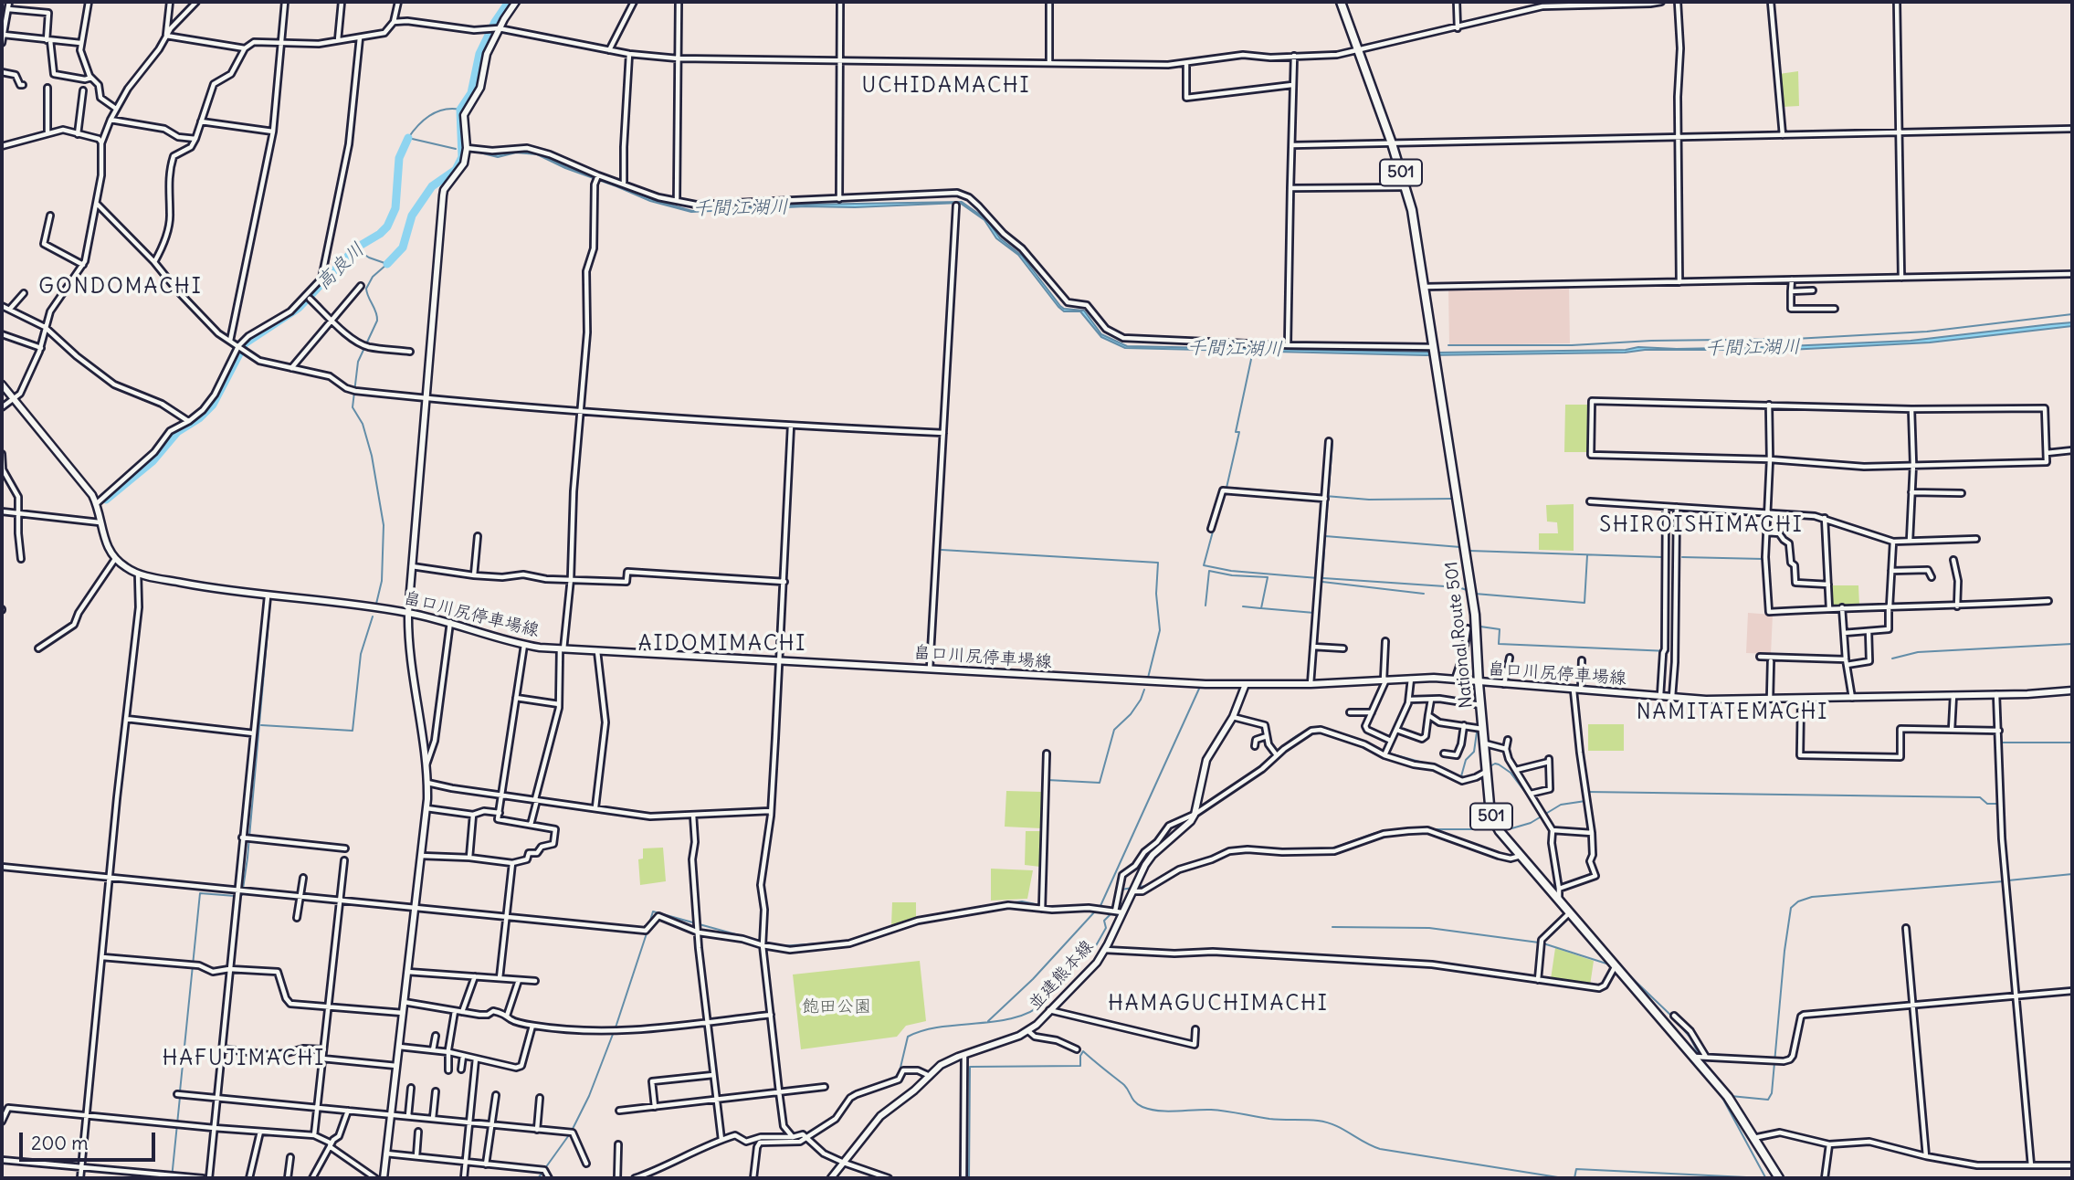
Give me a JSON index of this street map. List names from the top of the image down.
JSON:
{
  "streets": {
    "highway": ["501", "National Route 501"],
    "main road": ["畠口川尻停車場線", "並建熊本線"]
  },
  "crossings": [
    ["畠口川尻停車場線", "National Route 501"]
  ],
  "districts": [
    "UCHIDAMACHI",
    "GONDOMACHI",
    "SHIROISHIMACHI",
    "AIDOMIMACHI",
    "NAMITATEMACHI",
    "HAMAGUCHIMACHI",
    "HAFUJIMACHI"
  ],
  "water": ["千間江湖川", "高良川"],
  "parks": ["飽田公園"],
  "scale_bar": "200 m"
}
